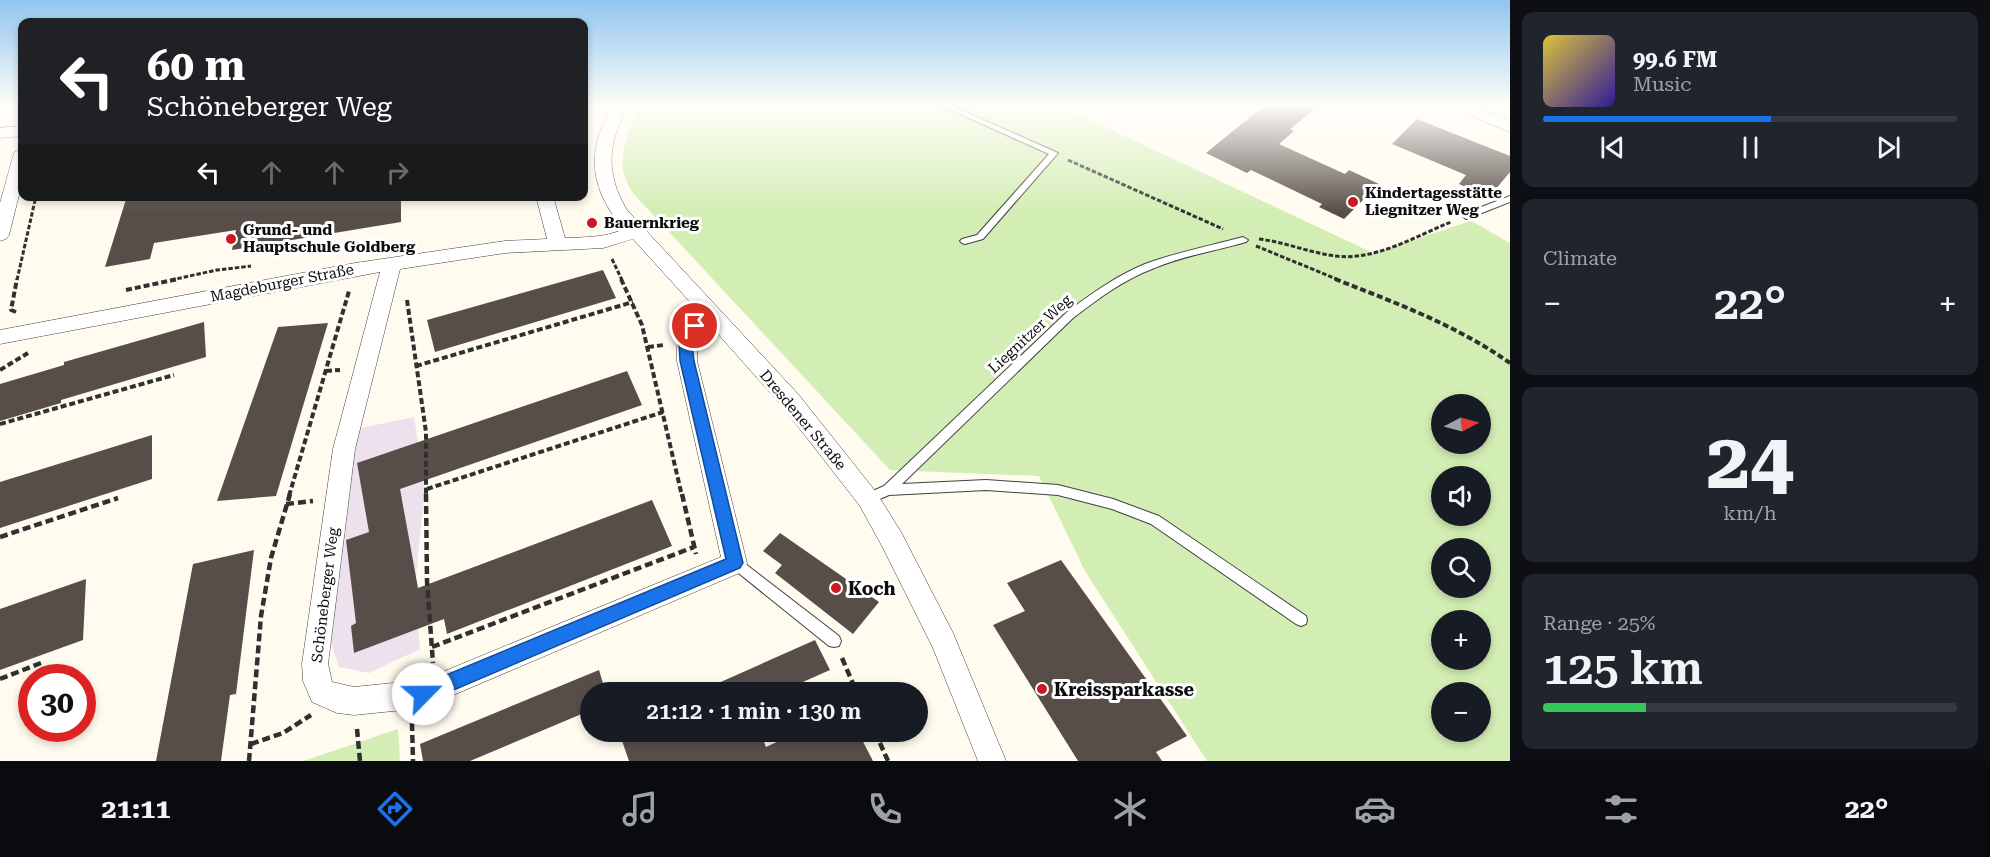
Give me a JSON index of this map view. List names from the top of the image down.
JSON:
{
  "streets": {
    "street": ["Magdeburger Straße", "Dresdener Straße", "Schöneberger Weg"],
    "lane": ["Liegnitzer Weg"]
  },
  "crossings": [
    ["Magdeburger Straße", "Dresdener Straße"],
    ["Magdeburger Straße", "Schöneberger Weg"],
    ["Liegnitzer Weg", "Dresdener Straße"]
  ],
  "places": [
    "Kindertagesstätte Liegnitzer Weg",
    "Bauernkrieg",
    "Grund- und Hauptschule Goldberg",
    "Koch",
    "Kreissparkasse"
  ],
  "north": "right",
  "page": {
    "turn": ["60 m", "Schöneberger Weg"],
    "song": ["99.6 FM", "Music"],
    "tile": [
      "Climate",
      ["24", "km/h"],
      ["Range · 25%", "125 km"]
    ],
    "heat": ["−", "22°", "+"],
    "map_buttons": ["+", "−"],
    "limit": "30",
    "trip": "21:12 · 1 min · 130 m",
    "tabs": ["21:11", "22°"]
  }
}
